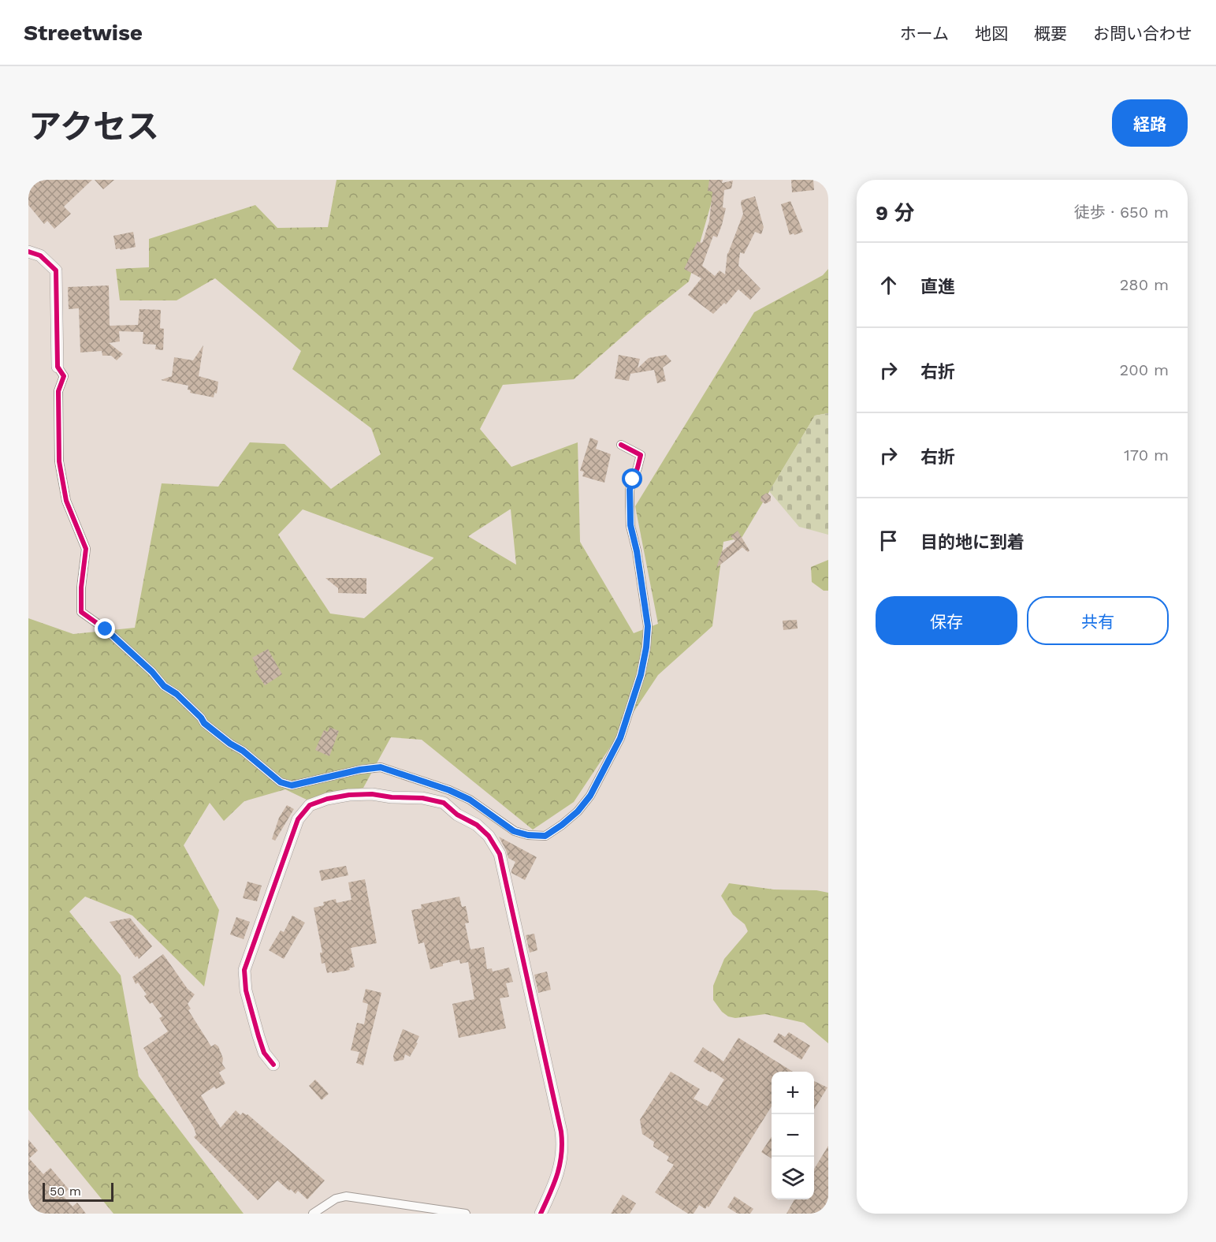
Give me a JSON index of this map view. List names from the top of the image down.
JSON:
{
  "scale_bar": "50 m",
  "page": {
    "header": "Streetwise",
    "nav": [
      "ホーム",
      "地図",
      "概要",
      "お問い合わせ"
    ],
    "title": "アクセス",
    "buttons": [
      "経路",
      ["保存", "共有"]
    ],
    "heading": ["9 分", "徒歩 · 650 m"],
    "list": [
      ["直進", "280 m"],
      ["右折", "200 m"],
      ["右折", "170 m"],
      "目的地に到着"
    ],
    "map_buttons": ["+", "−"],
    "scale": "50 m"
  }
}
